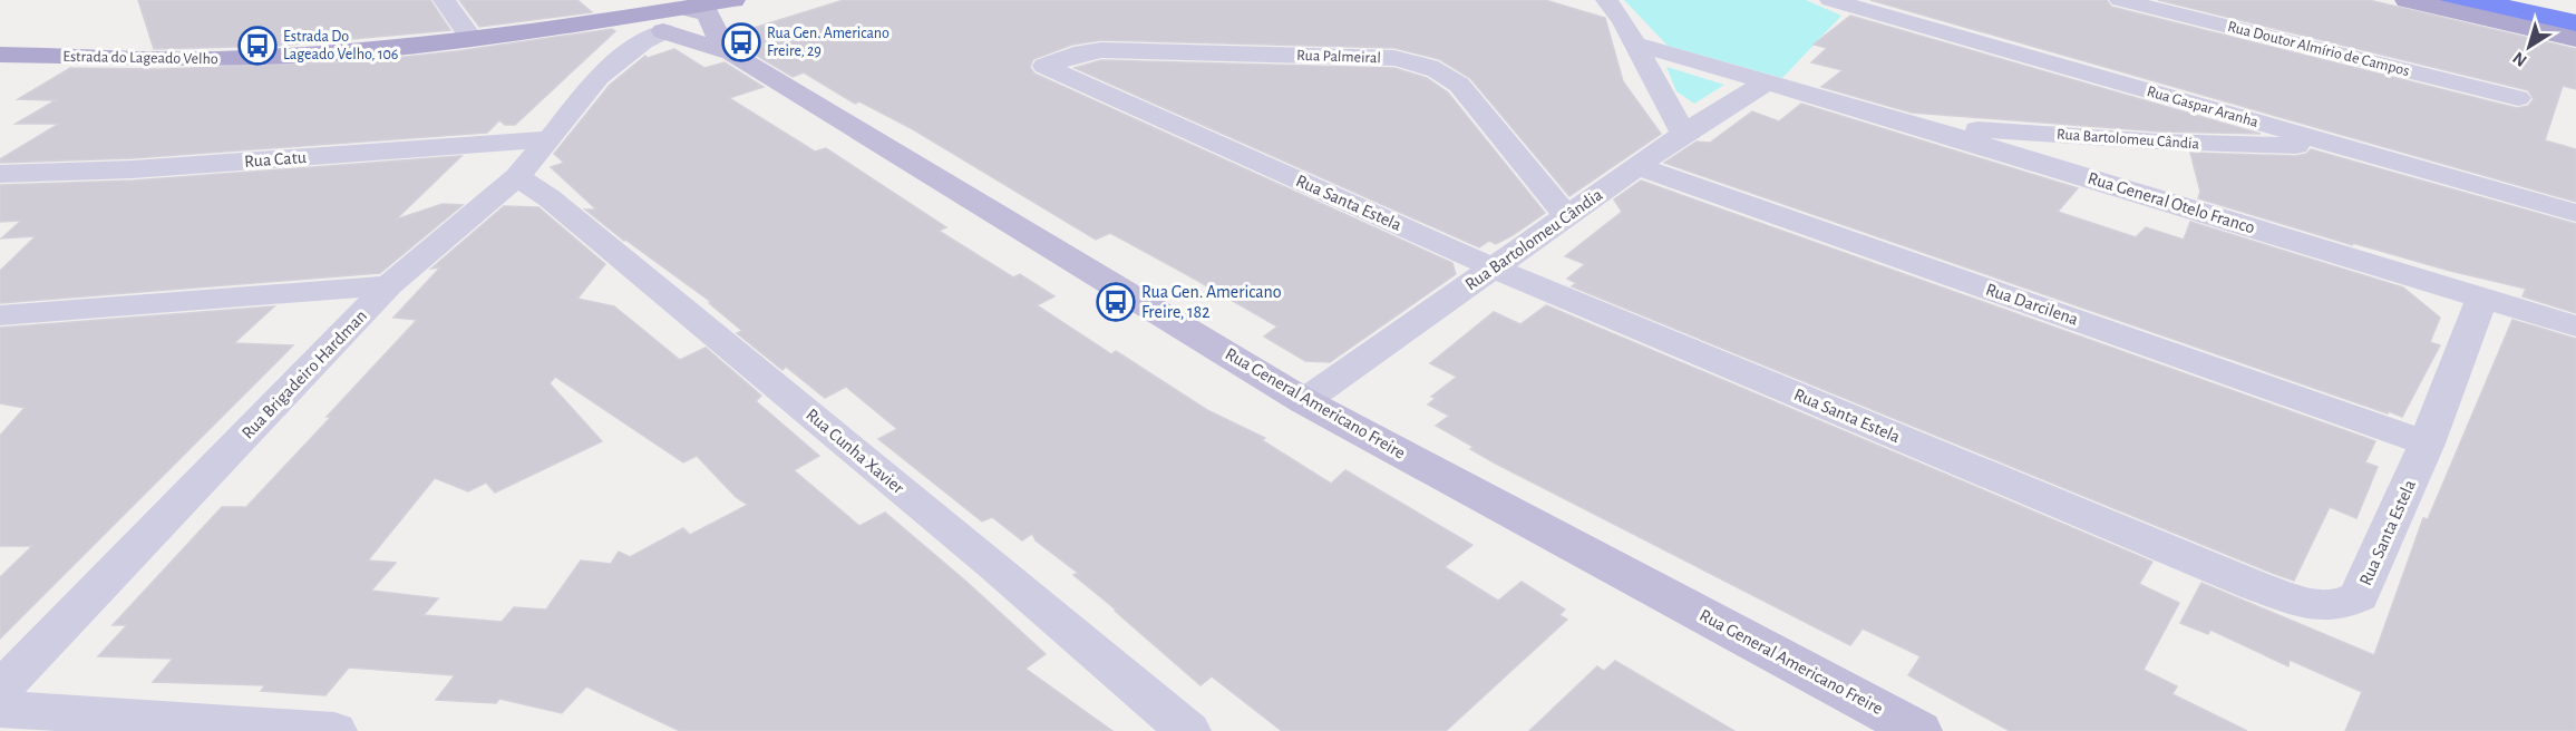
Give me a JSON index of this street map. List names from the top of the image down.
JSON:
{
  "streets": {
    "main road": ["Estrada do Lageado Velho", "Rua General Americano Freire"],
    "street": [
      "Rua Doutor Almírio de Campos",
      "Rua Palmeiral",
      "Rua Gaspar Aranha",
      "Rua Bartolomeu Cândia",
      "Rua Catu",
      "Rua Santa Estela",
      "Rua General Otelo Franco",
      "Rua Darcilena",
      "Rua Brigadeiro Hardman",
      "Rua Cunha Xavier"
    ]
  },
  "crossings": [
    ["Rua Palmeiral", "Rua Bartolomeu Cândia"],
    ["Rua Palmeiral", "Rua Santa Estela"],
    ["Estrada do Lageado Velho", "Rua Brigadeiro Hardman"],
    ["Estrada do Lageado Velho", "Rua General Americano Freire"],
    ["Rua Gaspar Aranha", "Rua Bartolomeu Cândia"],
    ["Rua Bartolomeu Cândia", "Rua Santa Estela"],
    ["Rua Bartolomeu Cândia", "Rua General Otelo Franco"],
    ["Rua Bartolomeu Cândia", "Rua Darcilena"],
    ["Rua Bartolomeu Cândia", "Rua General Americano Freire"],
    ["Rua Catu", "Rua Brigadeiro Hardman"],
    ["Rua Santa Estela", "Rua General Otelo Franco"],
    ["Rua Santa Estela", "Rua Darcilena"],
    ["Rua Brigadeiro Hardman", "Rua General Americano Freire"],
    ["Rua Brigadeiro Hardman", "Rua Cunha Xavier"]
  ],
  "places": {
    "bus stop": ["Rua Gen. Americano Freire, 29", "Estrada Do Lageado Velho, 106", "Rua Gen. Americano Freire, 182"]
  },
  "north": "bottom left"
}
